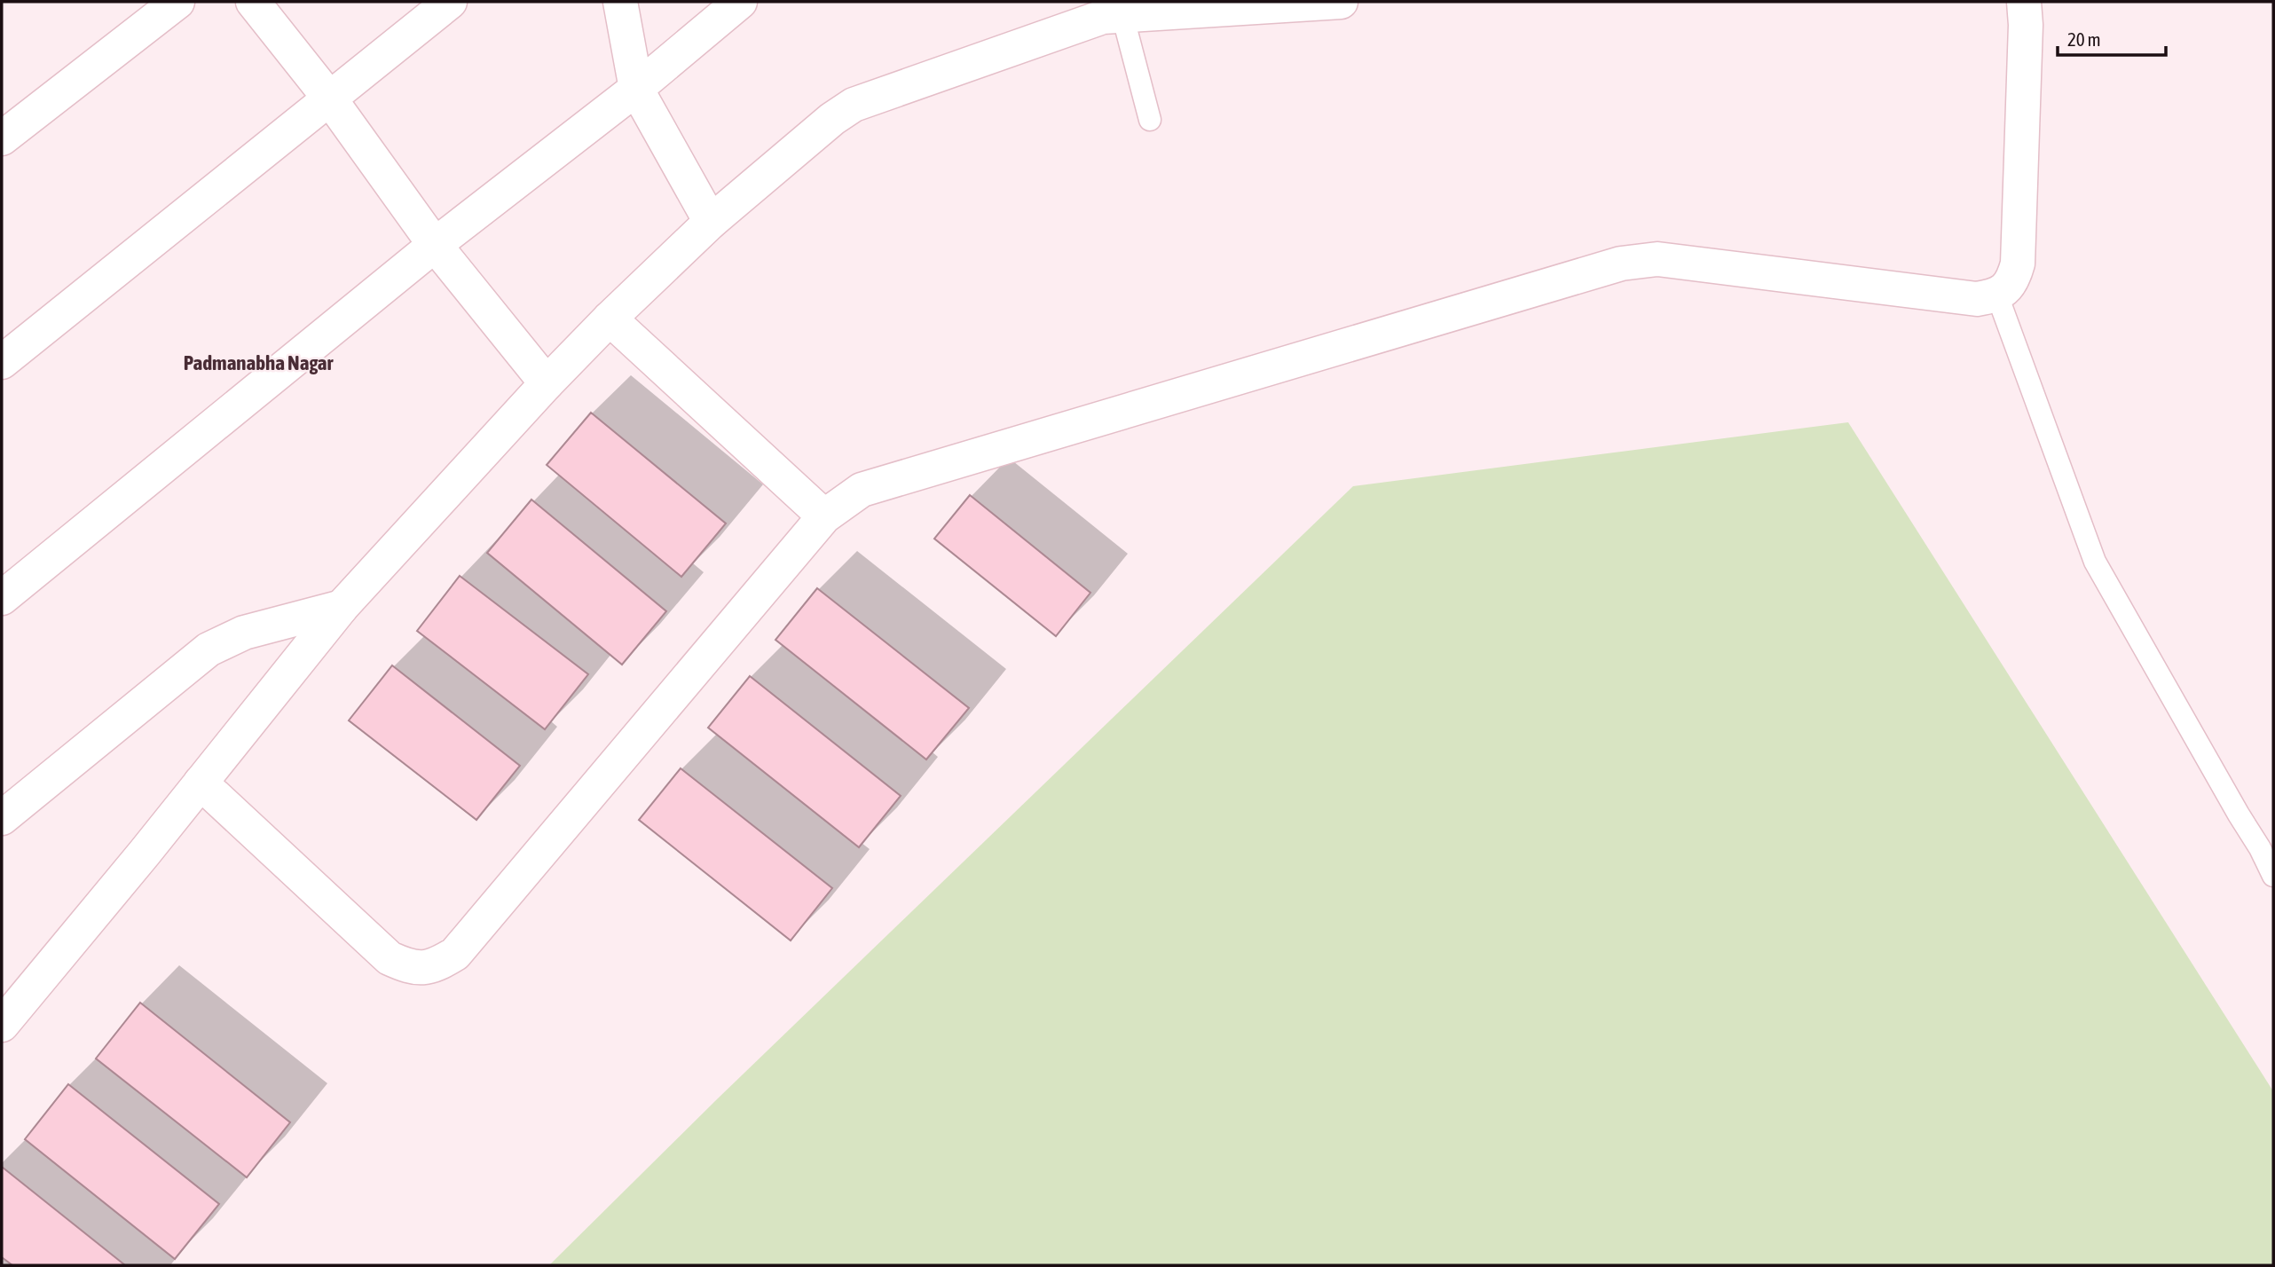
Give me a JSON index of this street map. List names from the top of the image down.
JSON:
{
  "districts": ["Padmanabha Nagar"],
  "scale_bar": "20 m"
}
